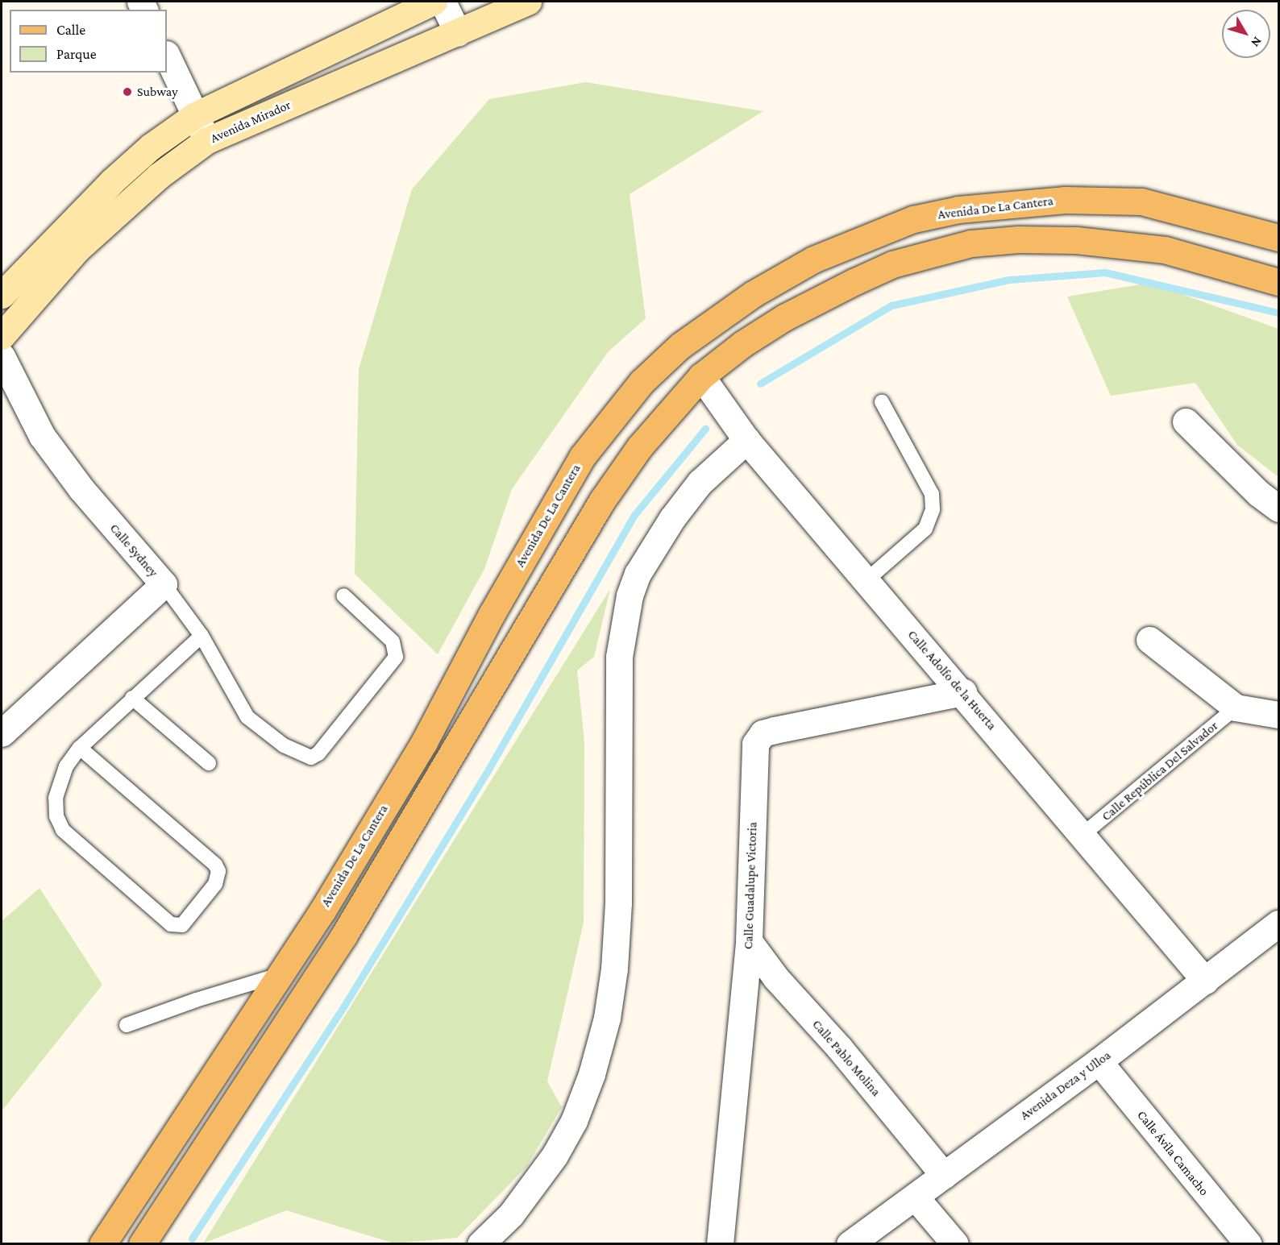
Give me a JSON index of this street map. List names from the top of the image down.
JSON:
{
  "streets": {
    "main road": ["Avenida Mirador", "Avenida De La Cantera"],
    "street": [
      "Calle Sydney",
      "Calle Adolfo de la Huerta",
      "Calle Guadalupe Victoria",
      "Calle Pablo Molina",
      "Avenida Deza y Ulloa",
      "Calle Ávila Camacho"
    ],
    "lane": ["Calle República Del Salvador"]
  },
  "crossings": [
    ["Calle Adolfo de la Huerta", "Calle República Del Salvador"],
    ["Calle Adolfo de la Huerta", "Calle Guadalupe Victoria"],
    ["Calle Adolfo de la Huerta", "Avenida Deza y Ulloa"],
    ["Calle Guadalupe Victoria", "Calle Pablo Molina"],
    ["Calle Pablo Molina", "Avenida Deza y Ulloa"],
    ["Avenida Deza y Ulloa", "Calle Ávila Camacho"]
  ],
  "places": ["Subway"],
  "legend": ["Calle", "Parque"],
  "north": "bottom right"
}
